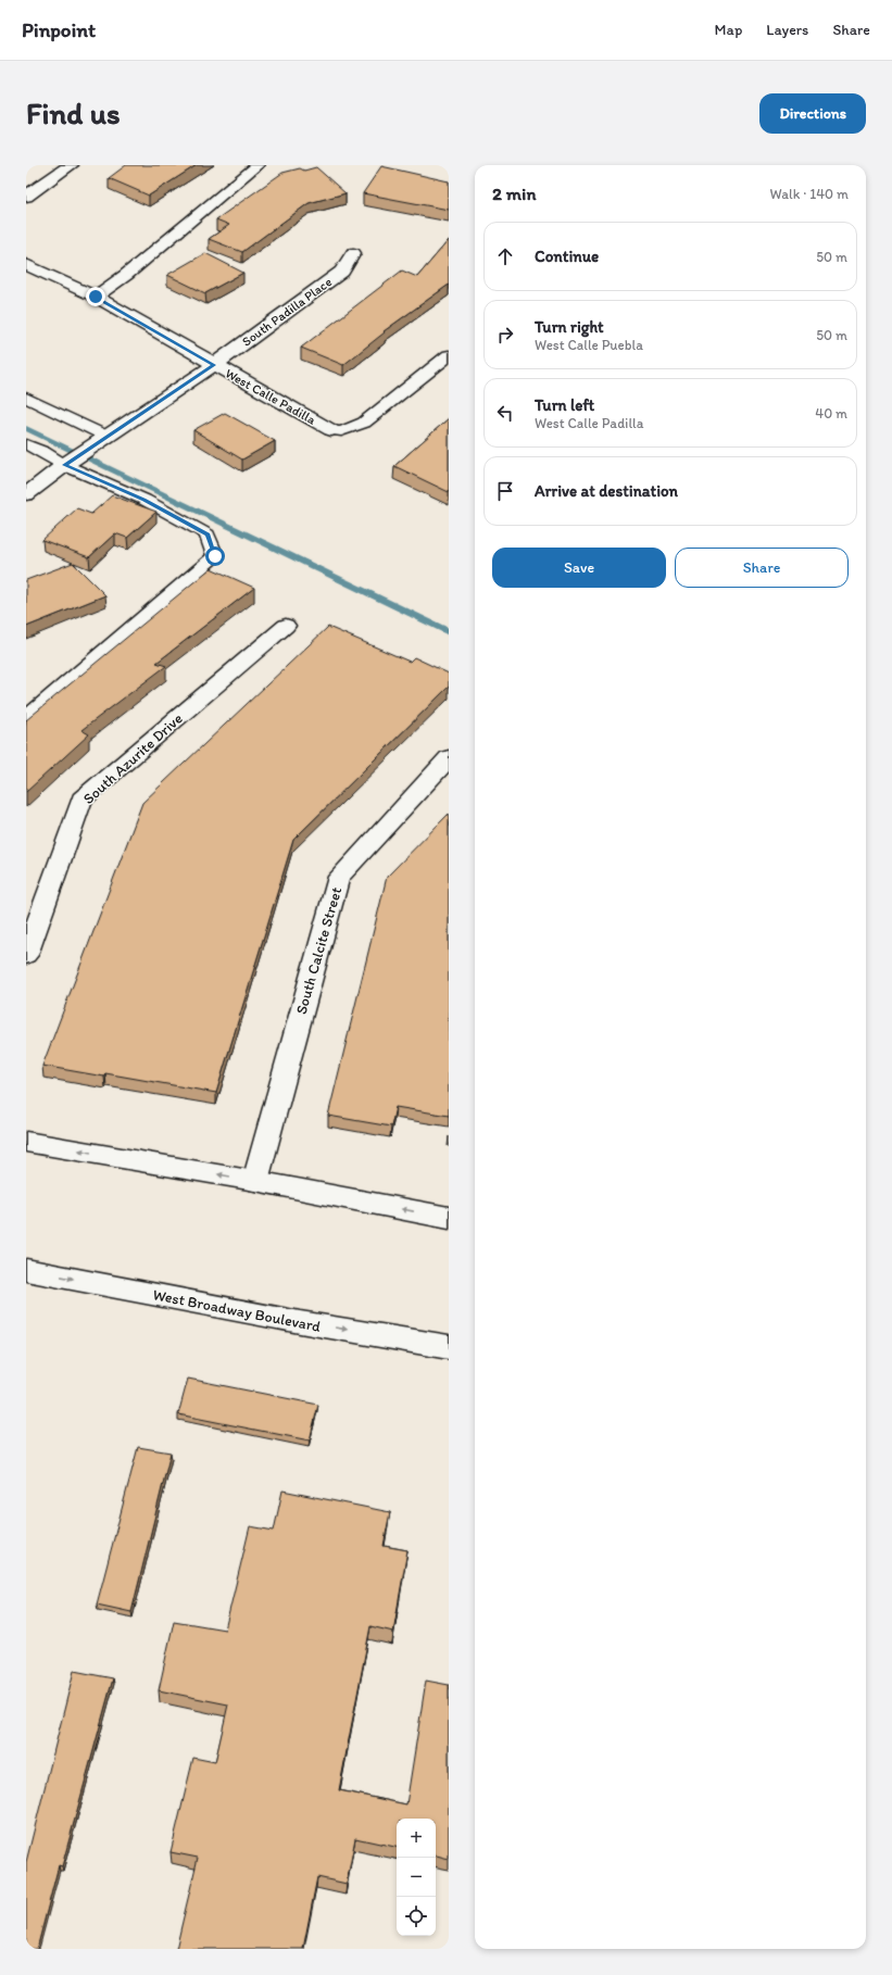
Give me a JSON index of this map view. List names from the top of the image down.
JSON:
{
  "streets": {
    "street": [
      "South Padilla Place",
      "West Calle Padilla",
      "South Azurite Drive",
      "South Calcite Street",
      "West Broadway Boulevard"
    ]
  },
  "crossings": [
    ["South Padilla Place", "West Calle Padilla"]
  ],
  "page": {
    "header": "Pinpoint",
    "nav": ["Map", "Layers", "Share"],
    "buttons": [
      "Directions",
      ["Save", "Share"]
    ],
    "title": "Find us",
    "heading": ["2 min", "Walk · 140 m"],
    "list": [
      ["Continue", "50 m"],
      ["Turn right", "West Calle Puebla", "50 m"],
      ["Turn left", "West Calle Padilla", "40 m"],
      "Arrive at destination"
    ],
    "map_buttons": ["+", "−"]
  }
}
